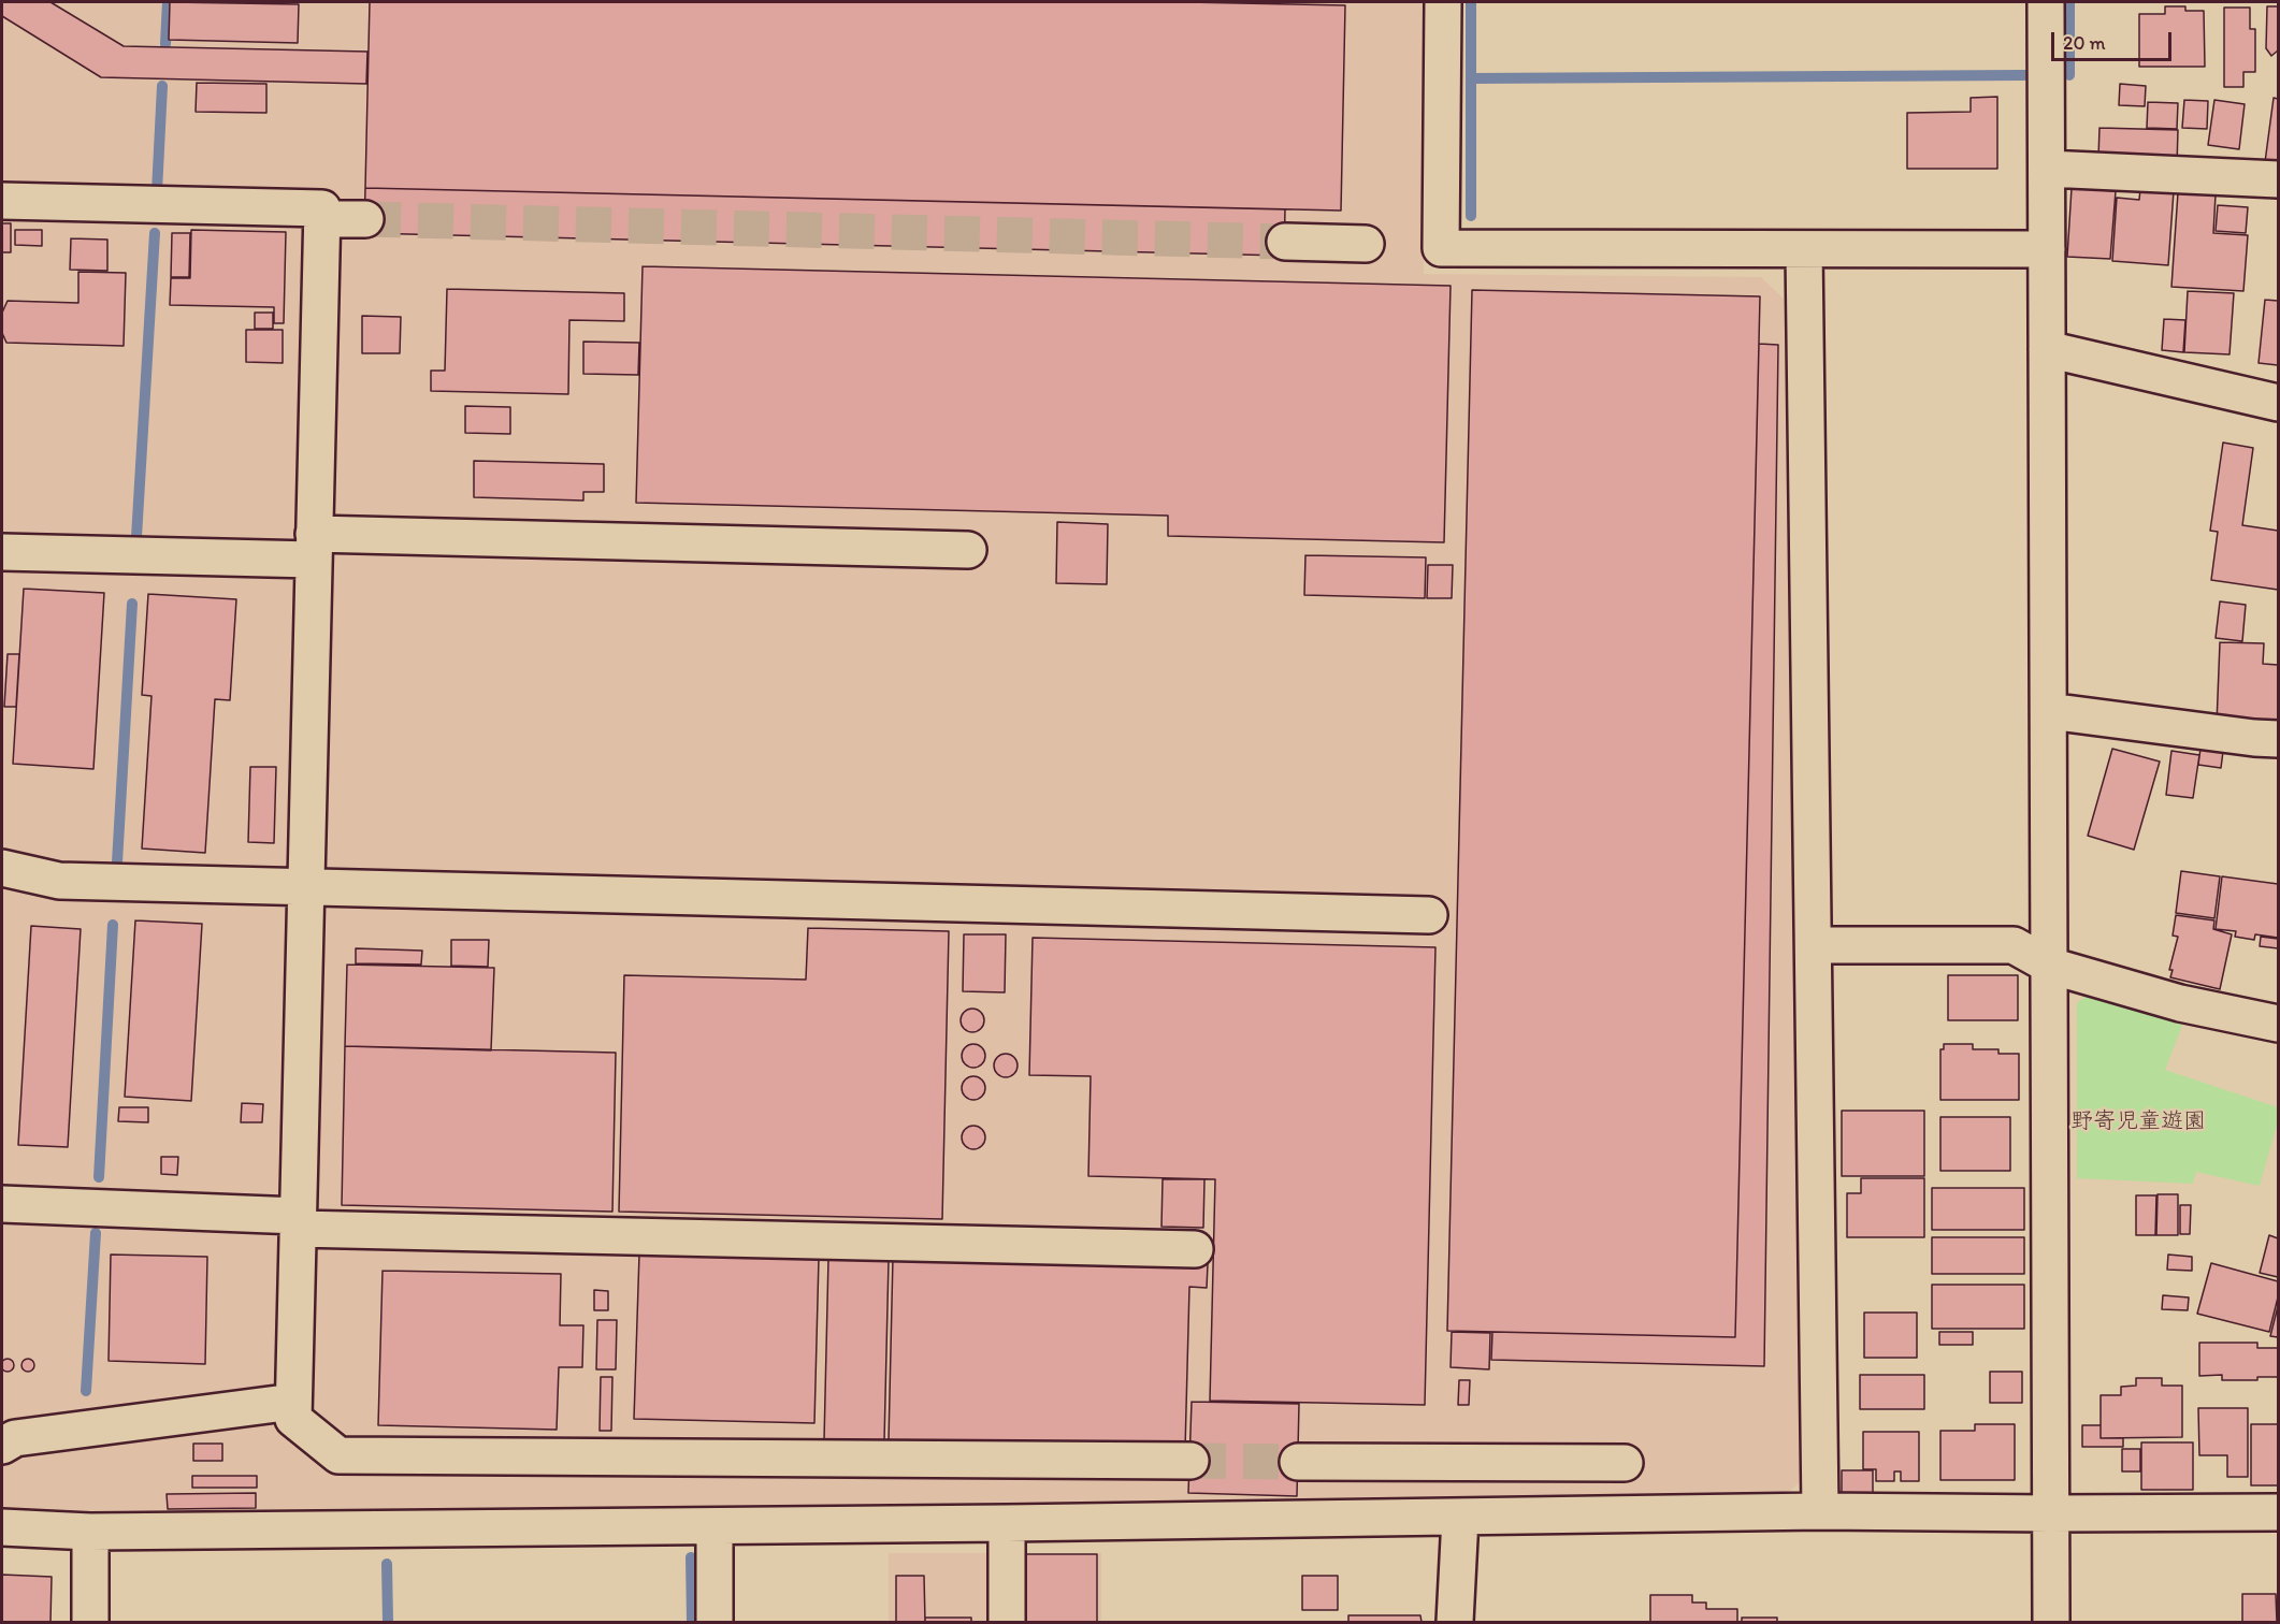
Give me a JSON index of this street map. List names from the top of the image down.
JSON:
{
  "parks": ["野寄児童遊園"],
  "scale_bar": "20 m"
}
